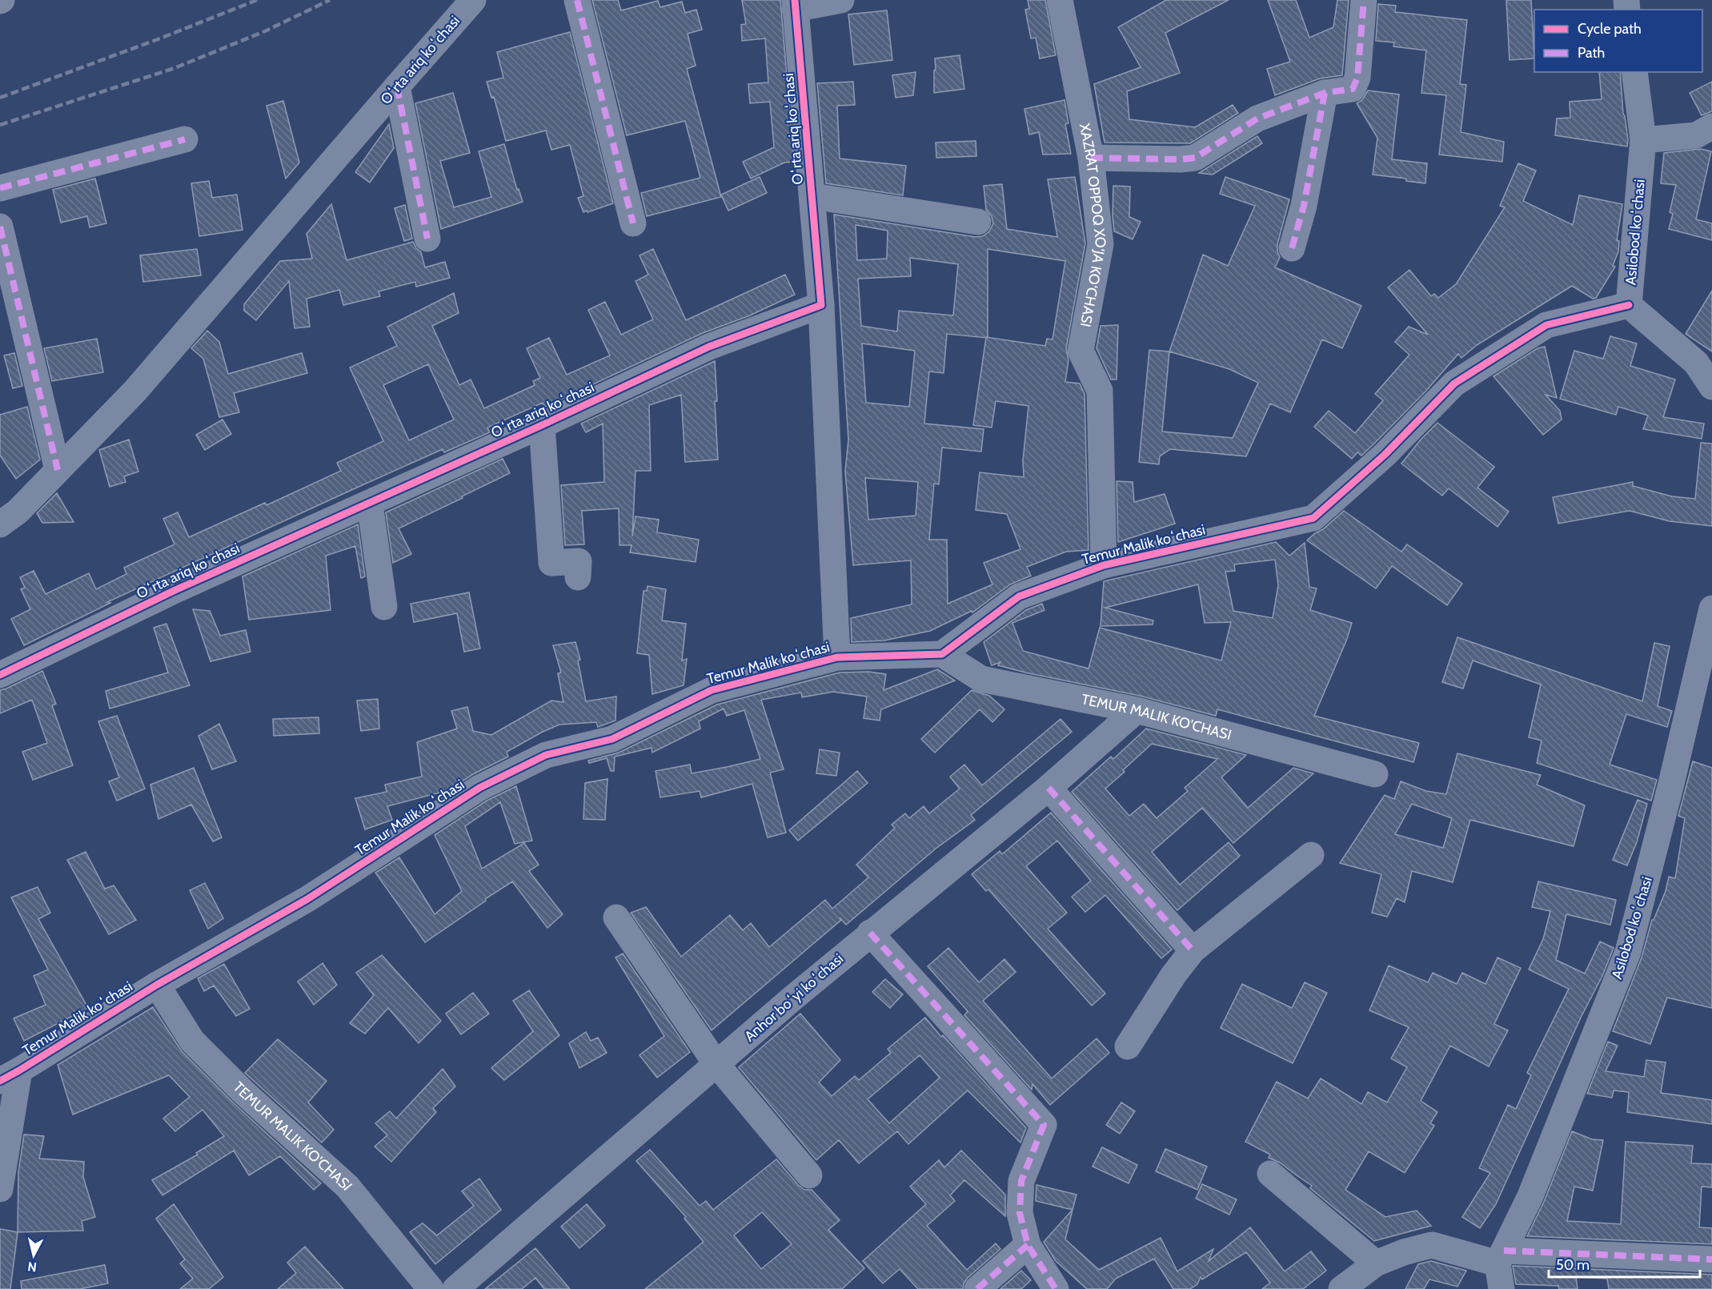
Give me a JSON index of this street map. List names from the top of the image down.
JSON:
{
  "streets": {
    "street": [
      "Oʻrta ariq koʻchasi",
      "XAZRAT OPPOQ XO‘JA KO‘CHASI",
      "Asilobod koʻchasi",
      "Temur Malik koʻchasi",
      "TEMUR MALIK KO'CHASI",
      "Anhor boʻyi koʻchasi"
    ]
  },
  "crossings": [
    ["XAZRAT OPPOQ XO‘JA KO‘CHASI", "Temur Malik koʻchasi"],
    ["Asilobod koʻchasi", "Temur Malik koʻchasi"],
    ["Temur Malik koʻchasi", "TEMUR MALIK KO'CHASI"],
    ["TEMUR MALIK KO'CHASI", "Anhor boʻyi koʻchasi"]
  ],
  "legend": ["Cycle path", "Path"],
  "scale_bar": "50 m",
  "north": "bottom"
}
